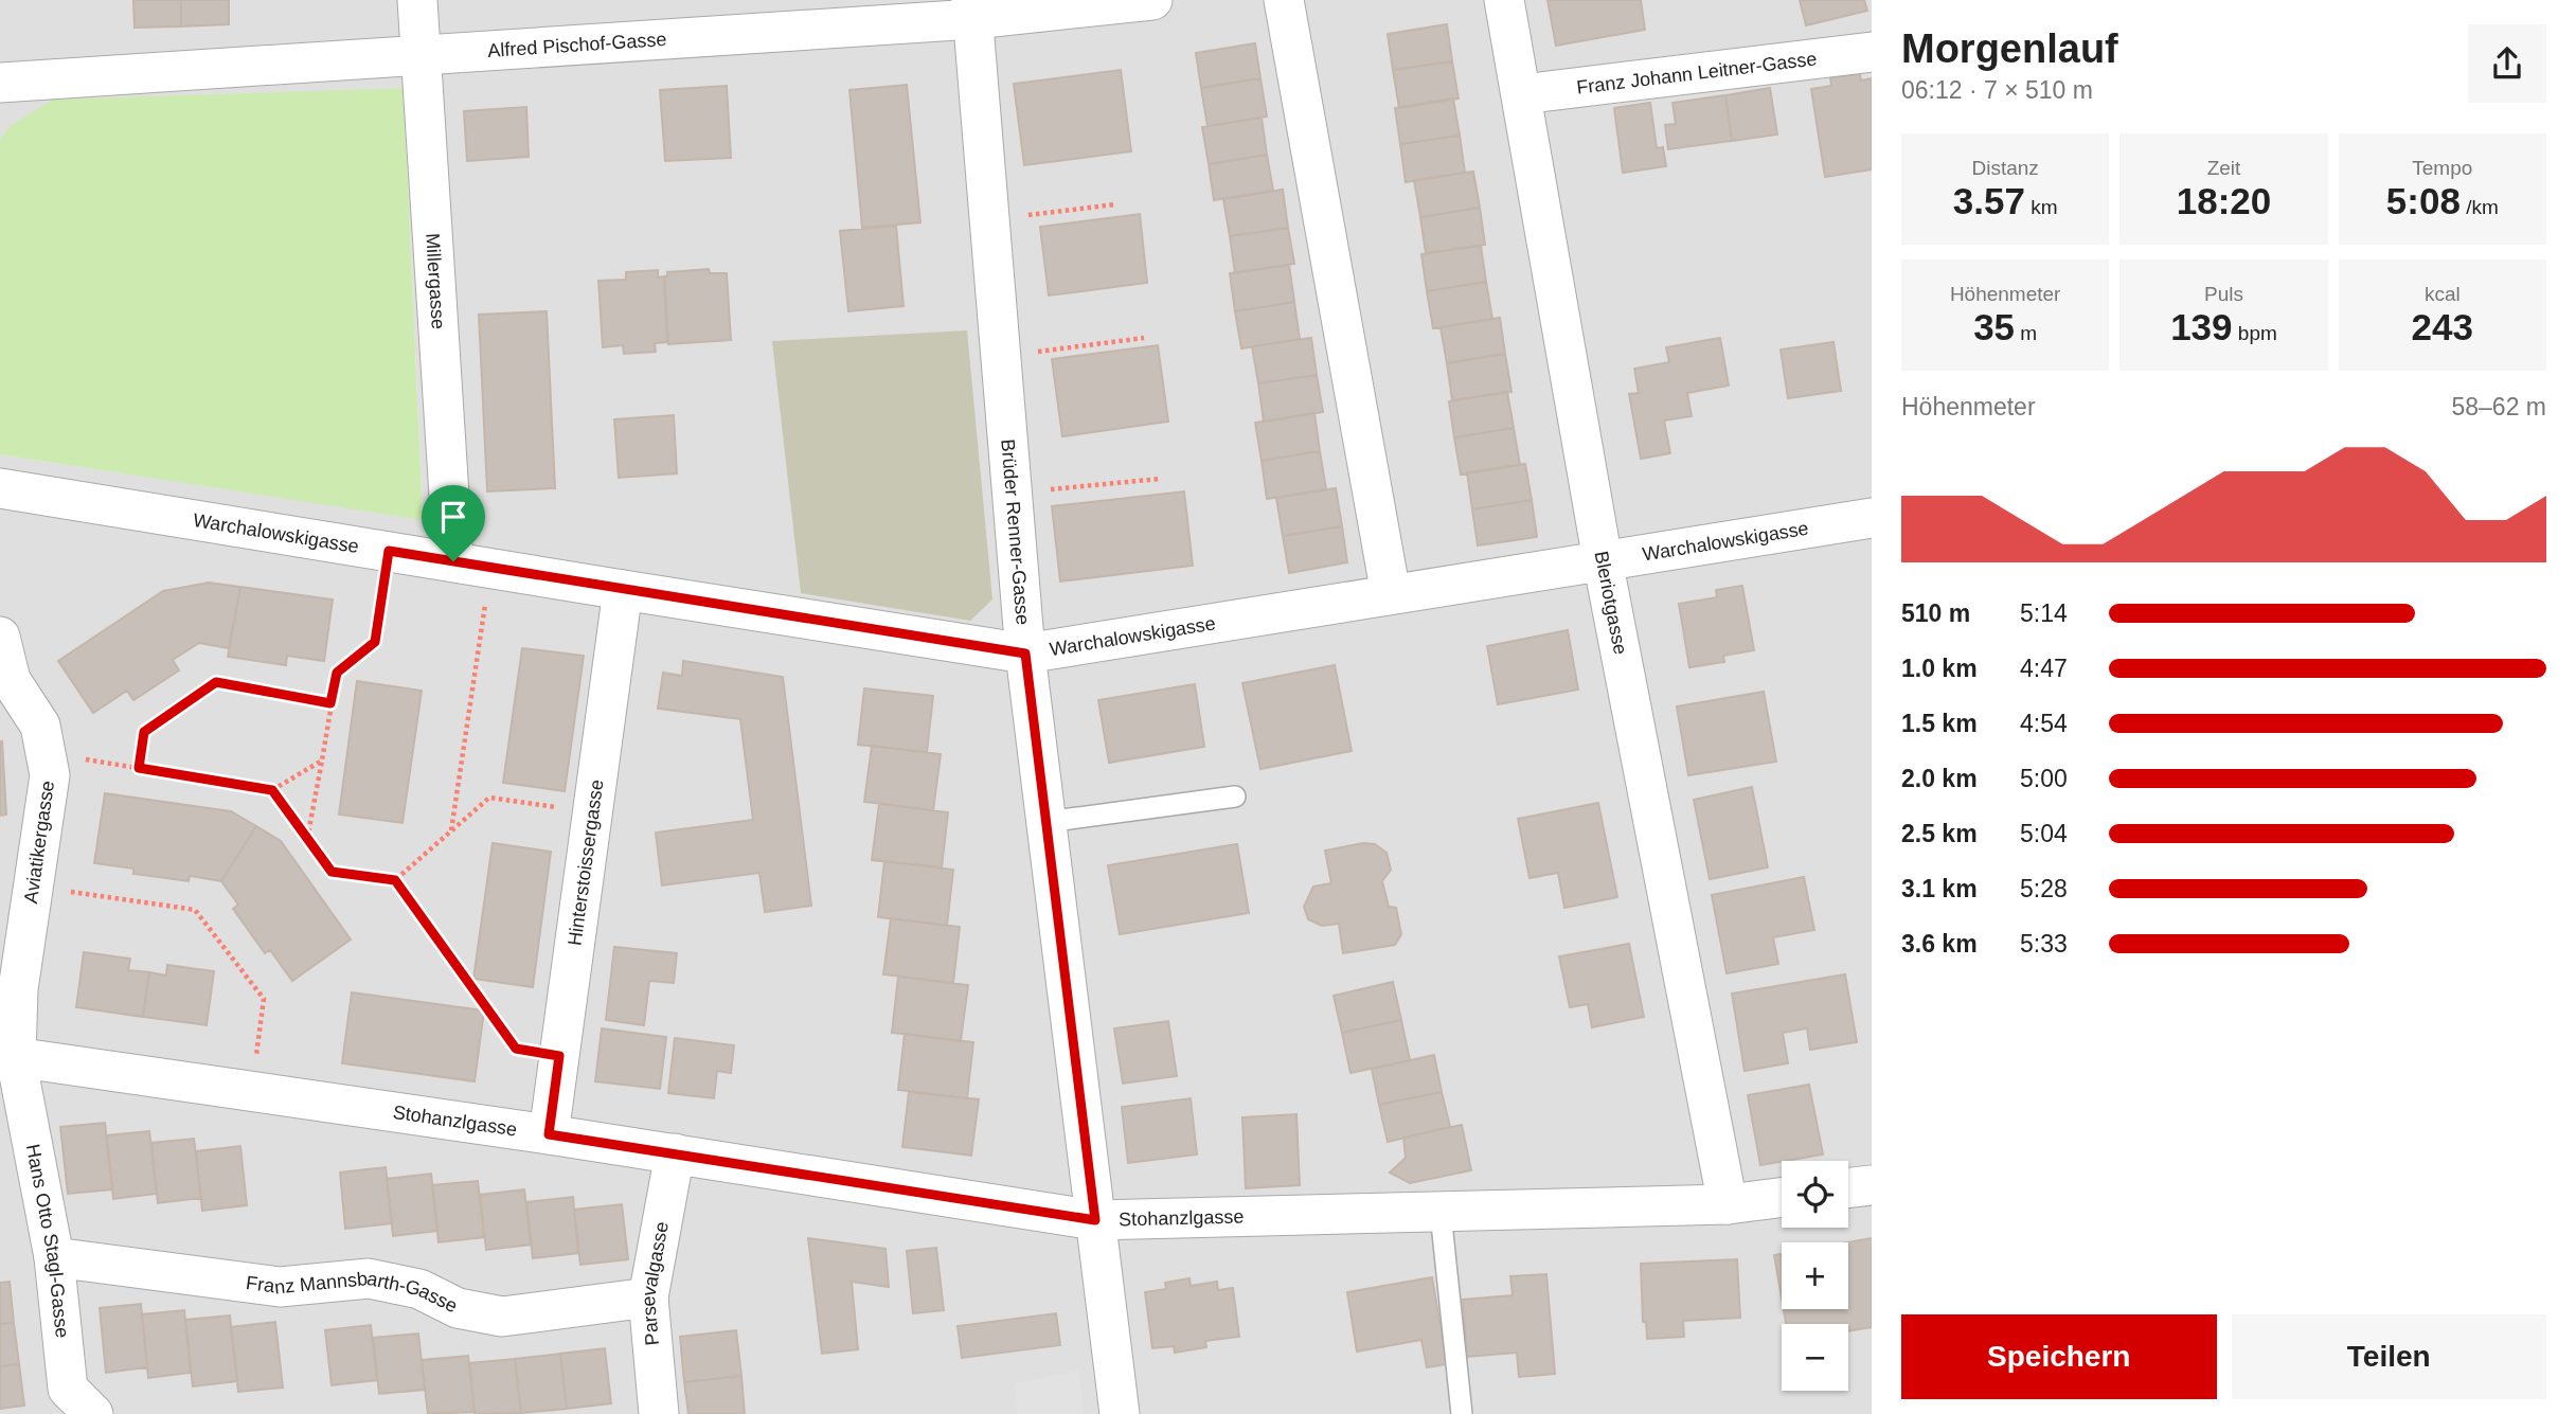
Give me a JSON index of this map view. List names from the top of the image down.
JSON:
{
  "streets": {
    "street": [
      "Alfred Pischof-Gasse",
      "Franz Johann Leitner-Gasse",
      "Millergasse",
      "Brüder Renner-Gasse",
      "Warchalowskigasse",
      "Bleriotgasse",
      "Aviatikergasse",
      "Hinterstoissergasse",
      "Stohanzlgasse",
      "Hans Otto Stagl-Gasse",
      "Parsevalgasse",
      "Franz Mannsbarth-Gasse"
    ]
  },
  "crossings": [
    ["Alfred Pischof-Gasse", "Millergasse"],
    ["Alfred Pischof-Gasse", "Brüder Renner-Gasse"],
    ["Franz Johann Leitner-Gasse", "Bleriotgasse"],
    ["Millergasse", "Warchalowskigasse"],
    ["Brüder Renner-Gasse", "Warchalowskigasse"],
    ["Brüder Renner-Gasse", "Stohanzlgasse"],
    ["Warchalowskigasse", "Bleriotgasse"],
    ["Warchalowskigasse", "Hinterstoissergasse"],
    ["Bleriotgasse", "Stohanzlgasse"],
    ["Aviatikergasse", "Stohanzlgasse"],
    ["Aviatikergasse", "Hans Otto Stagl-Gasse"],
    ["Hinterstoissergasse", "Stohanzlgasse"],
    ["Stohanzlgasse", "Hans Otto Stagl-Gasse"],
    ["Stohanzlgasse", "Parsevalgasse"],
    ["Hans Otto Stagl-Gasse", "Franz Mannsbarth-Gasse"],
    ["Parsevalgasse", "Franz Mannsbarth-Gasse"]
  ],
  "page": {
    "heading": ["Morgenlauf", "06:12 · 7 × 510 m"],
    "stats": [
      ["Distanz", "3.57 km"],
      ["Zeit", "18:20"],
      ["Tempo", "5:08 /km"],
      ["Höhenmeter", "35 m"],
      ["Puls", "139 bpm"],
      ["kcal", "243"]
    ],
    "chart": ["Höhenmeter", "58–62 m"],
    "list": [
      {
        "name": "510 m",
        "note": "5:14"
      },
      {
        "name": "1.0 km",
        "note": "4:47"
      },
      {
        "name": "1.5 km",
        "note": "4:54"
      },
      {
        "name": "2.0 km",
        "note": "5:00"
      },
      {
        "name": "2.5 km",
        "note": "5:04"
      },
      {
        "name": "3.1 km",
        "note": "5:28"
      },
      {
        "name": "3.6 km",
        "note": "5:33"
      }
    ],
    "map_buttons": ["+", "−"],
    "buttons": ["Speichern", "Teilen"]
  }
}
